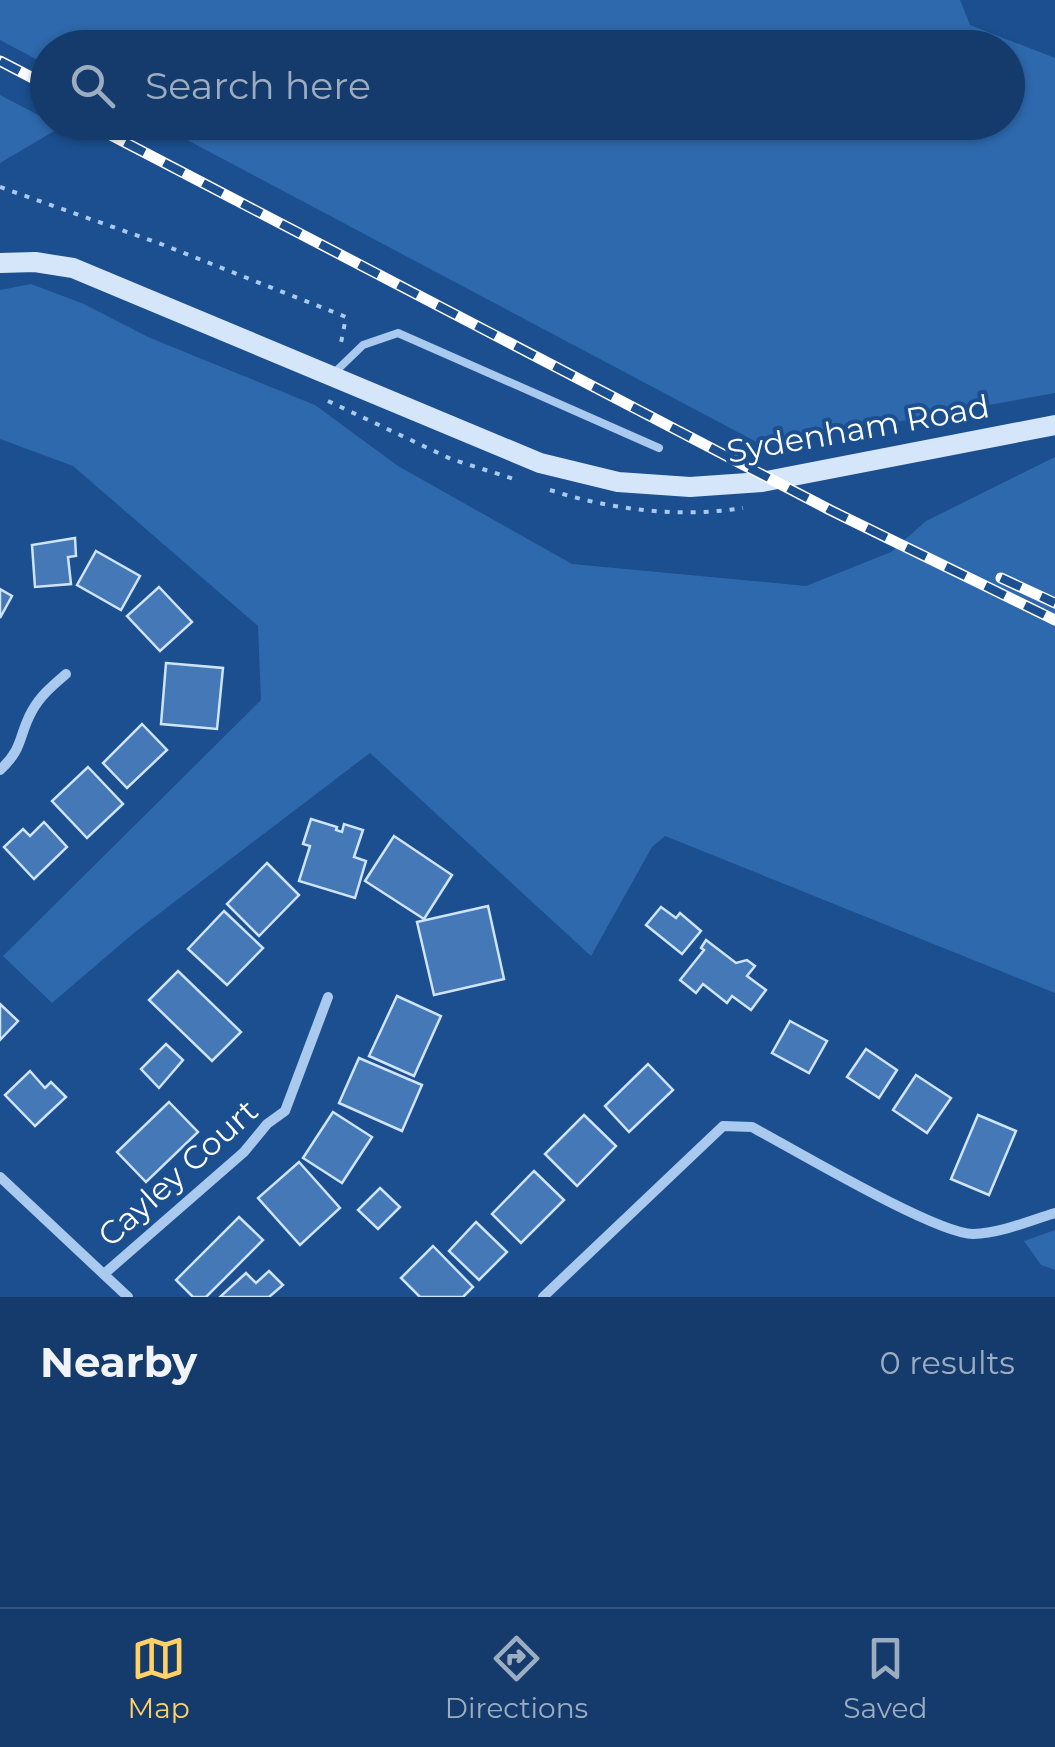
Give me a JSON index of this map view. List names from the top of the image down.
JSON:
{
  "streets": {
    "main road": ["Sydenham Road"],
    "street": ["Cayley Court"]
  },
  "page": {
    "search": "Search here",
    "heading": ["Nearby", "0 results"],
    "nav": ["Map", "Directions", "Saved"]
  }
}
